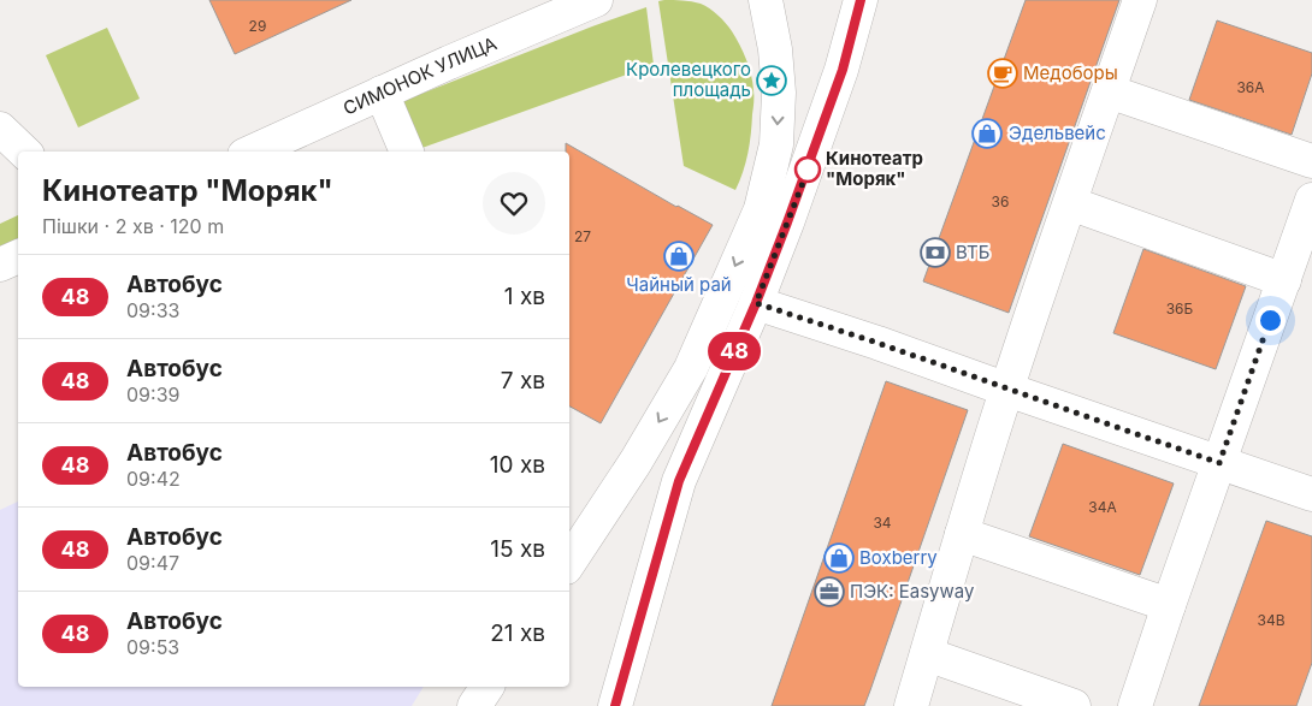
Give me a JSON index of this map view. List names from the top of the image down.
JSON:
{
  "streets": {
    "main road": ["СИМОНОК УЛИЦА"]
  },
  "places": {
    "cafe": ["Медоборы"],
    "place": ["Кролевецкого площадь"],
    "shop": ["Эдельвейс", "Чайный рай", "Boxberry"],
    "other": ["Кинотеатр \"Моряк\""],
    "bank": ["ВТБ"],
    "office": ["ПЭК: Easyway"]
  },
  "lines": ["bus line 48"],
  "house_numbers": [
    "29",
    "36А",
    "36",
    "27",
    "36Б",
    "34А",
    "34",
    "34В"
  ],
  "page": {
    "on_map": "48",
    "heading": ["Кинотеатр \"Моряк\"", "Пішки · 2 хв · 120 m"],
    "list": [
      {
        "mark": "48",
        "name": "Автобус",
        "note": "09:33",
        "value": "1 хв"
      },
      {
        "mark": "48",
        "name": "Автобус",
        "note": "09:39",
        "value": "7 хв"
      },
      {
        "mark": "48",
        "name": "Автобус",
        "note": "09:42",
        "value": "10 хв"
      },
      {
        "mark": "48",
        "name": "Автобус",
        "note": "09:47",
        "value": "15 хв"
      },
      {
        "mark": "48",
        "name": "Автобус",
        "note": "09:53",
        "value": "21 хв"
      }
    ]
  }
}
